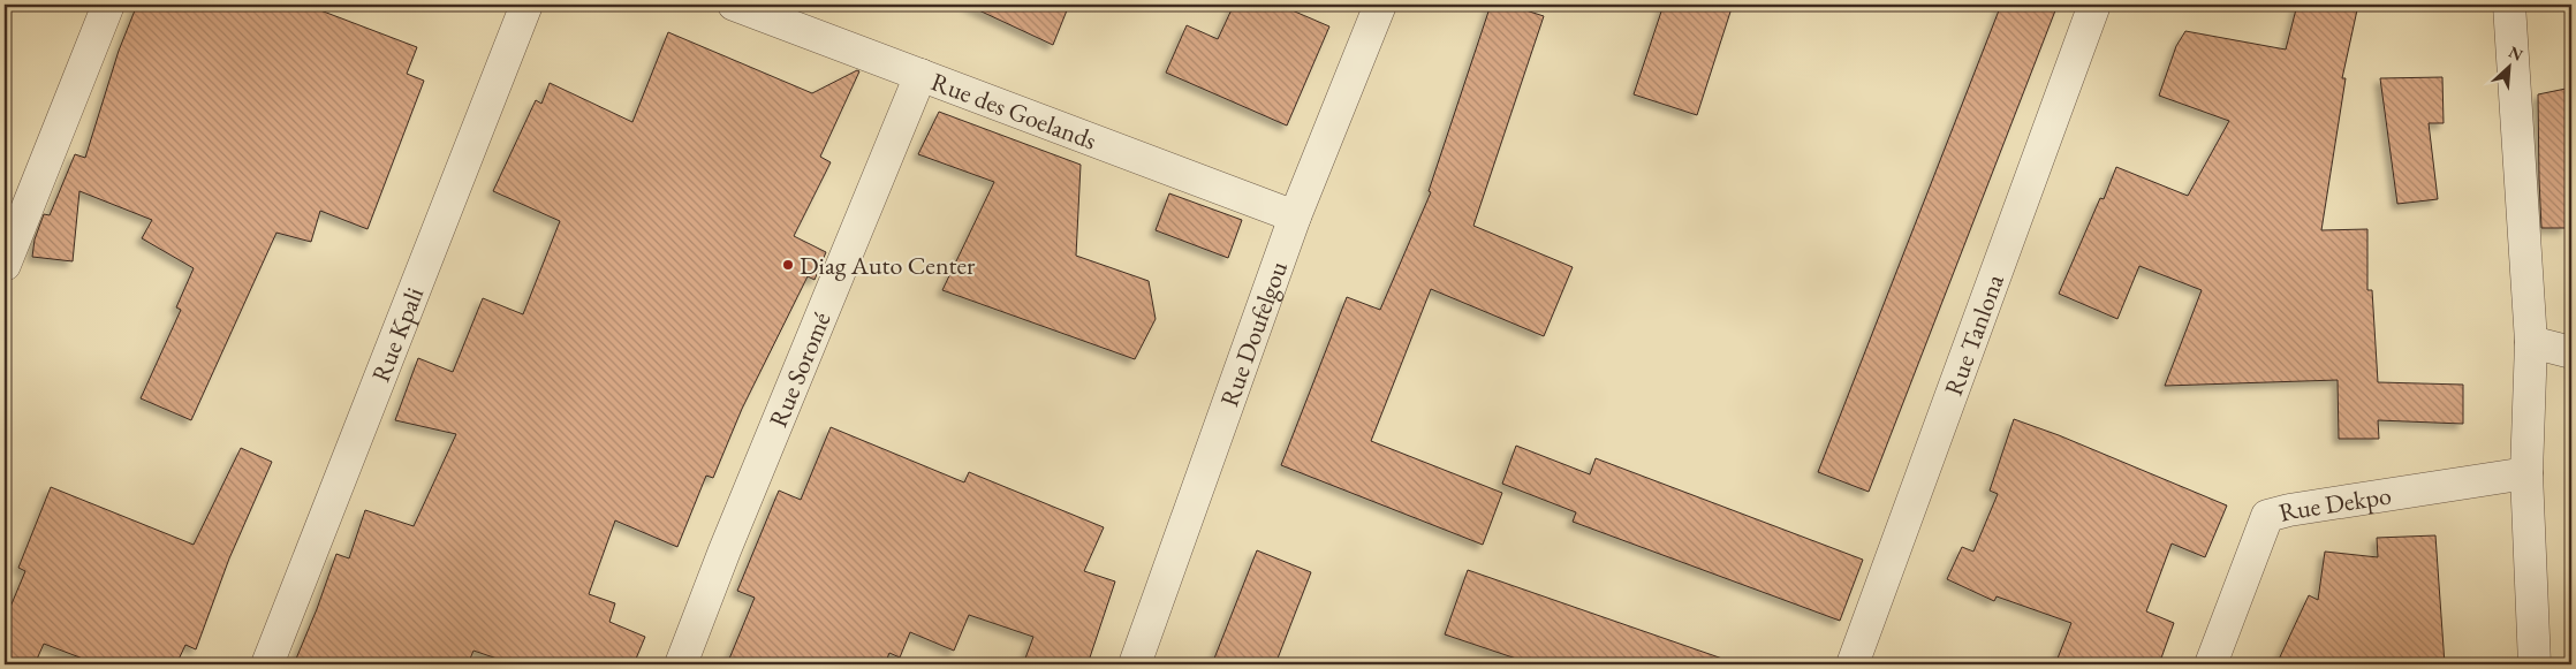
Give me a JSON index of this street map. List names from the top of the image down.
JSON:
{
  "streets": {
    "street": [
      "Rue des Goelands",
      "Rue Doufelgou",
      "Rue Kpali",
      "Rue Tanlona",
      "Rue Soromé",
      "Rue Dekpo"
    ]
  },
  "crossings": [
    ["Rue des Goelands", "Rue Doufelgou"],
    ["Rue des Goelands", "Rue Soromé"]
  ],
  "places": ["Diag Auto Center"],
  "north": "top right"
}
